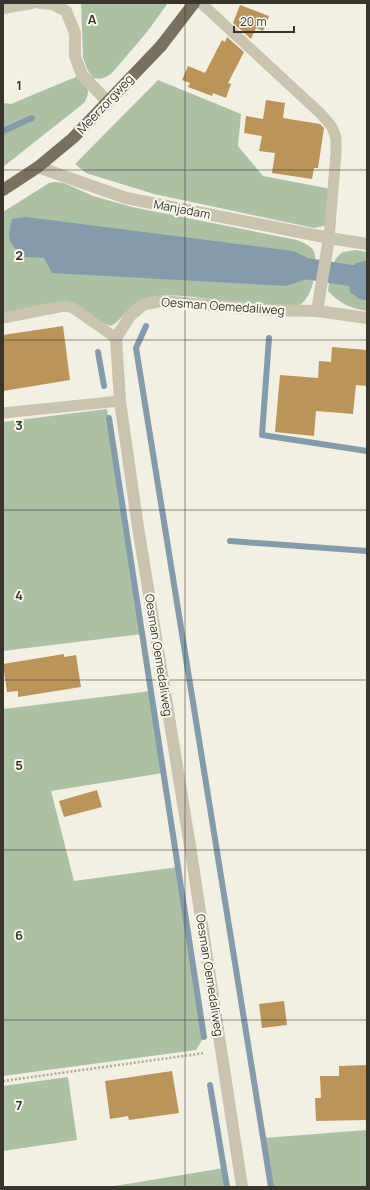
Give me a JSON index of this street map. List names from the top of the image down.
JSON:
{
  "streets": {
    "main road": ["Meerzorgweg"],
    "street": ["Manjadam", "Oesman Oemedaliweg"]
  },
  "crossings": [
    ["Meerzorgweg", "Manjadam"]
  ],
  "scale_bar": "20 m",
  "grid": {
    "columns": ["A"],
    "rows": [
      "1",
      "2",
      "3",
      "4",
      "5",
      "6",
      "7"
    ]
  }
}
